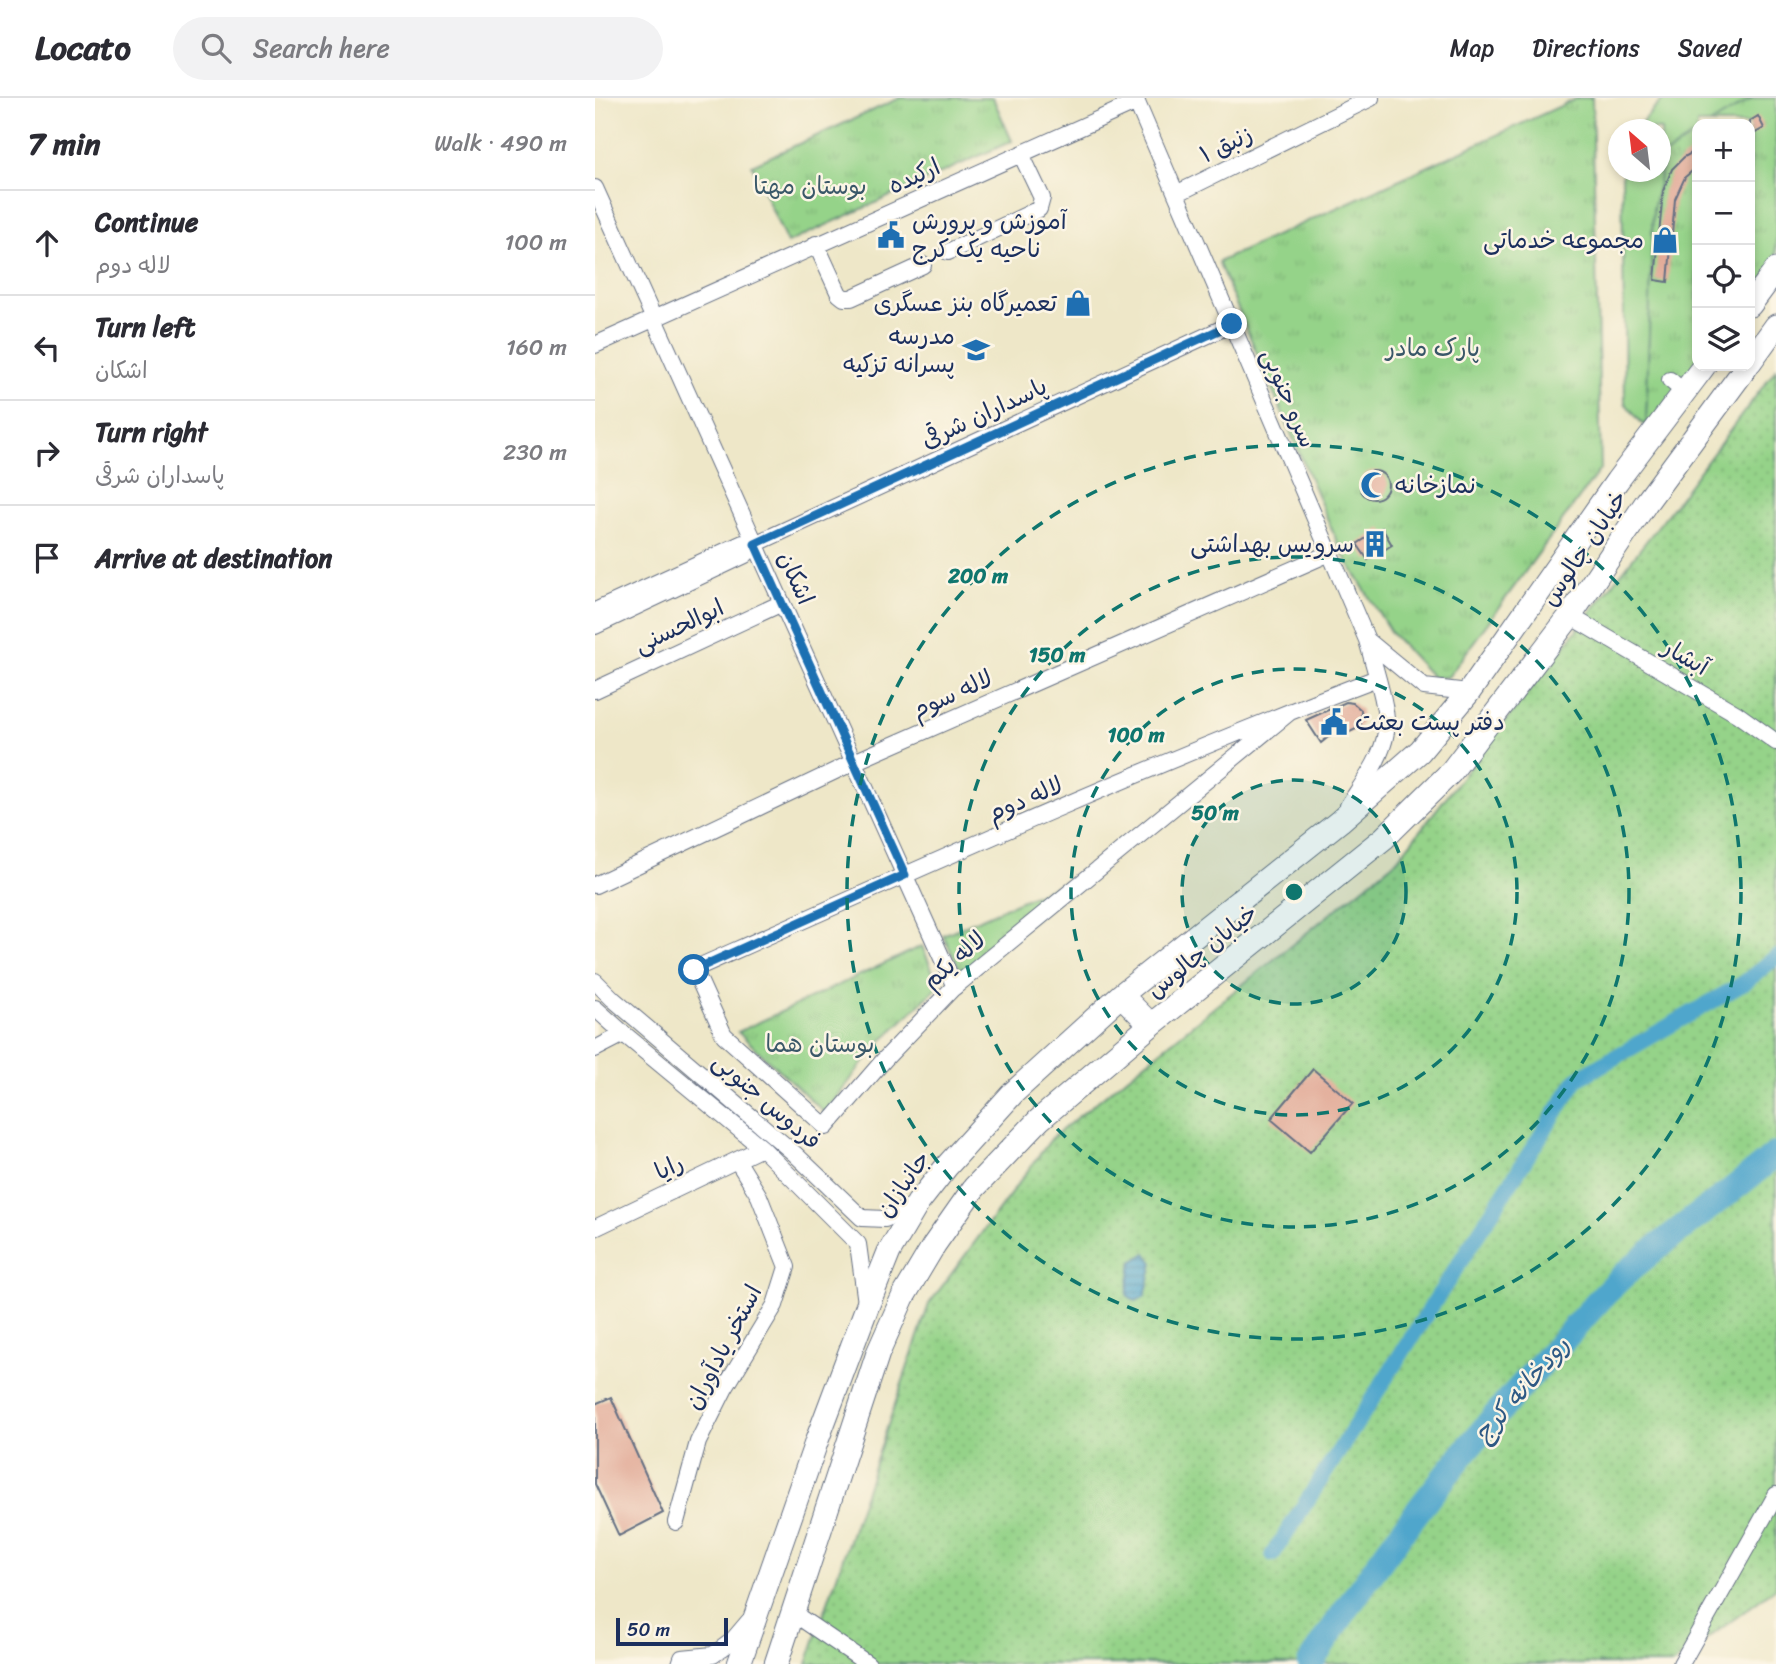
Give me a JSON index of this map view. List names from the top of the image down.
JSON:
{
  "streets": {
    "highway": ["خیابان چالوس", "جانبازان"],
    "street": [
      "زنبق ۱",
      "ارکیده",
      "سرو جنوبی",
      "پاسداران شرقی",
      "اشکان",
      "ابوالحسنی",
      "آبشار",
      "لاله سوم",
      "لاله دوم",
      "لاله یکم",
      "فردوس جنوبی",
      "رایا",
      "استخر یادآوران"
    ]
  },
  "crossings": [
    ["زنبق ۱", "سرو جنوبی"],
    ["ارکیده", "سرو جنوبی"],
    ["ارکیده", "اشکان"],
    ["سرو جنوبی", "پاسداران شرقی"],
    ["سرو جنوبی", "خیابان چالوس"],
    ["سرو جنوبی", "لاله سوم"],
    ["سرو جنوبی", "لاله دوم"],
    ["پاسداران شرقی", "اشکان"],
    ["خیابان چالوس", "آبشار"],
    ["خیابان چالوس", "جانبازان"],
    ["اشکان", "ابوالحسنی"],
    ["اشکان", "لاله سوم"],
    ["اشکان", "لاله دوم"],
    ["اشکان", "لاله یکم"],
    ["لاله دوم", "لاله یکم"],
    ["فردوس جنوبی", "رایا"],
    ["فردوس جنوبی", "جانبازان"],
    ["رایا", "استخر یادآوران"]
  ],
  "water": ["رودخانه کرج"],
  "parks": ["بوستان مهتا", "پارک مادر", "بوستان هما"],
  "places": {
    "public building": ["آموزش و پرورش ناحیه یک کرج", "دفتر پست بعثت"],
    "shop": ["مجموعه خدماتی", "تعمیرگاه بنز عسگری"],
    "school or university": ["مدرسه پسرانه تزکیه"],
    "mosque": ["نمازخانه"],
    "building": ["سرویس بهداشتی"]
  },
  "scale_bar": "50 m",
  "north": "top left",
  "page": {
    "header": "Locato",
    "search": "Search here",
    "nav": ["Map", "Directions", "Saved"],
    "heading": ["7 min", "Walk · 490 m"],
    "map_buttons": ["+", "−"],
    "list": [
      ["Continue", "لاله دوم", "100 m"],
      ["Turn left", "اشکان", "160 m"],
      ["Turn right", "پاسداران شرقی", "230 m"],
      "Arrive at destination"
    ],
    "scale": "50 m"
  },
  "rings": [
    "200 m",
    "150 m",
    "100 m",
    "50 m"
  ]
}
